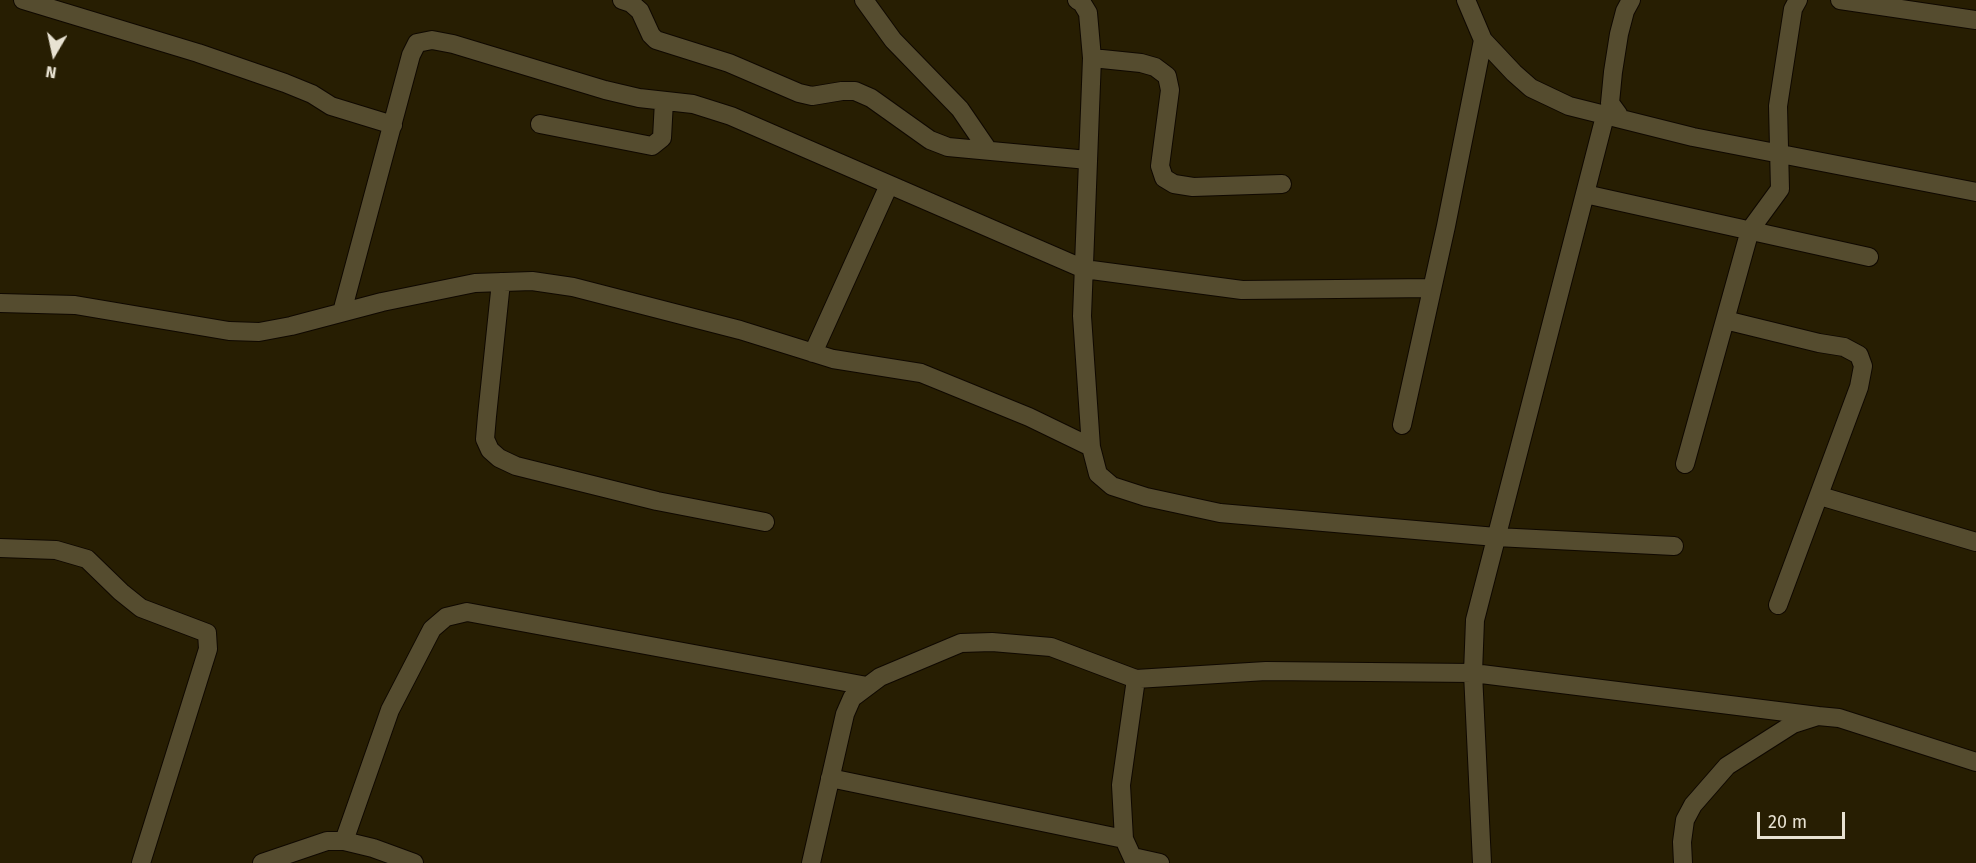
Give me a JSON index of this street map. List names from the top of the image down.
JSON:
{
  "scale_bar": "20 m",
  "north": "bottom"
}
